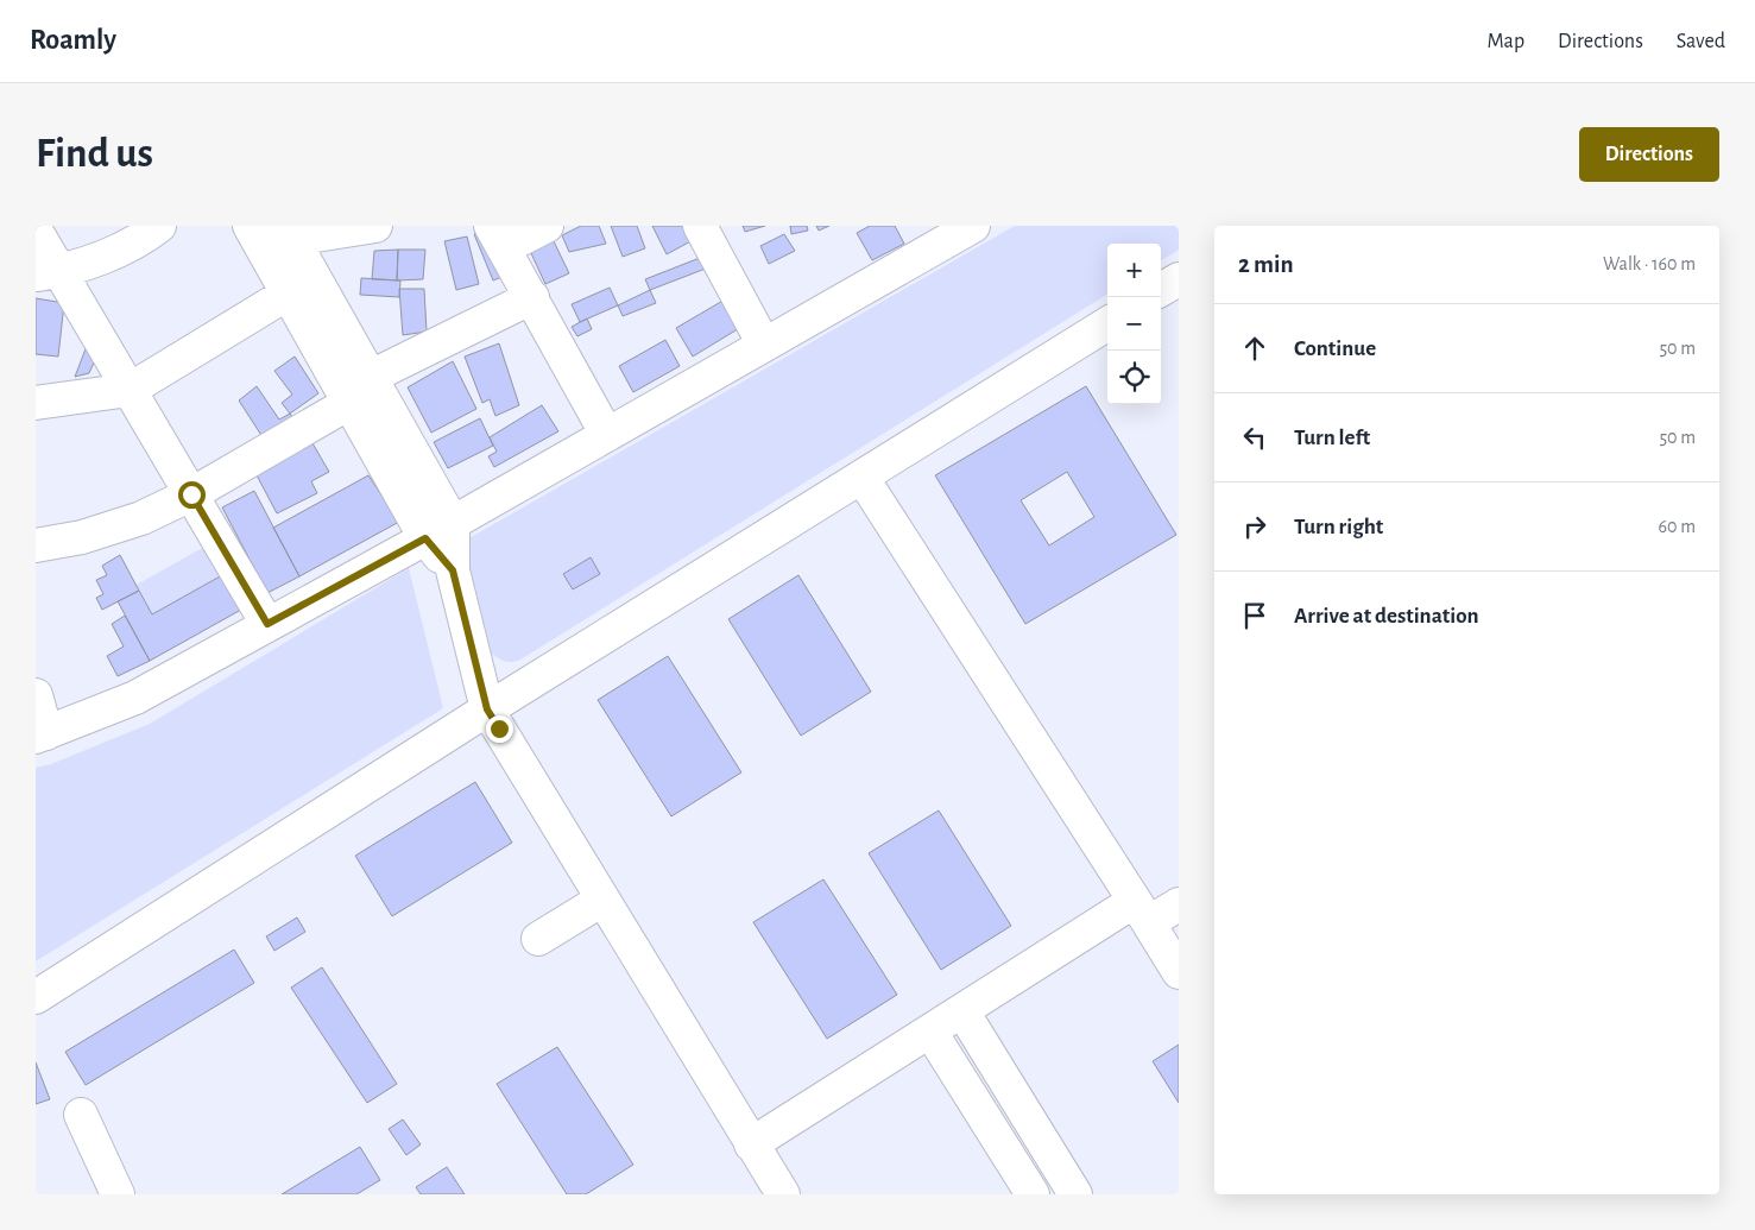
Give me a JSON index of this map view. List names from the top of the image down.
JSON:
{
  "page": {
    "header": "Roamly",
    "nav": ["Map", "Directions", "Saved"],
    "buttons": "Directions",
    "title": "Find us",
    "heading": ["2 min", "Walk · 160 m"],
    "map_buttons": ["+", "−"],
    "list": [
      ["Continue", "50 m"],
      ["Turn left", "50 m"],
      ["Turn right", "60 m"],
      "Arrive at destination"
    ]
  }
}
